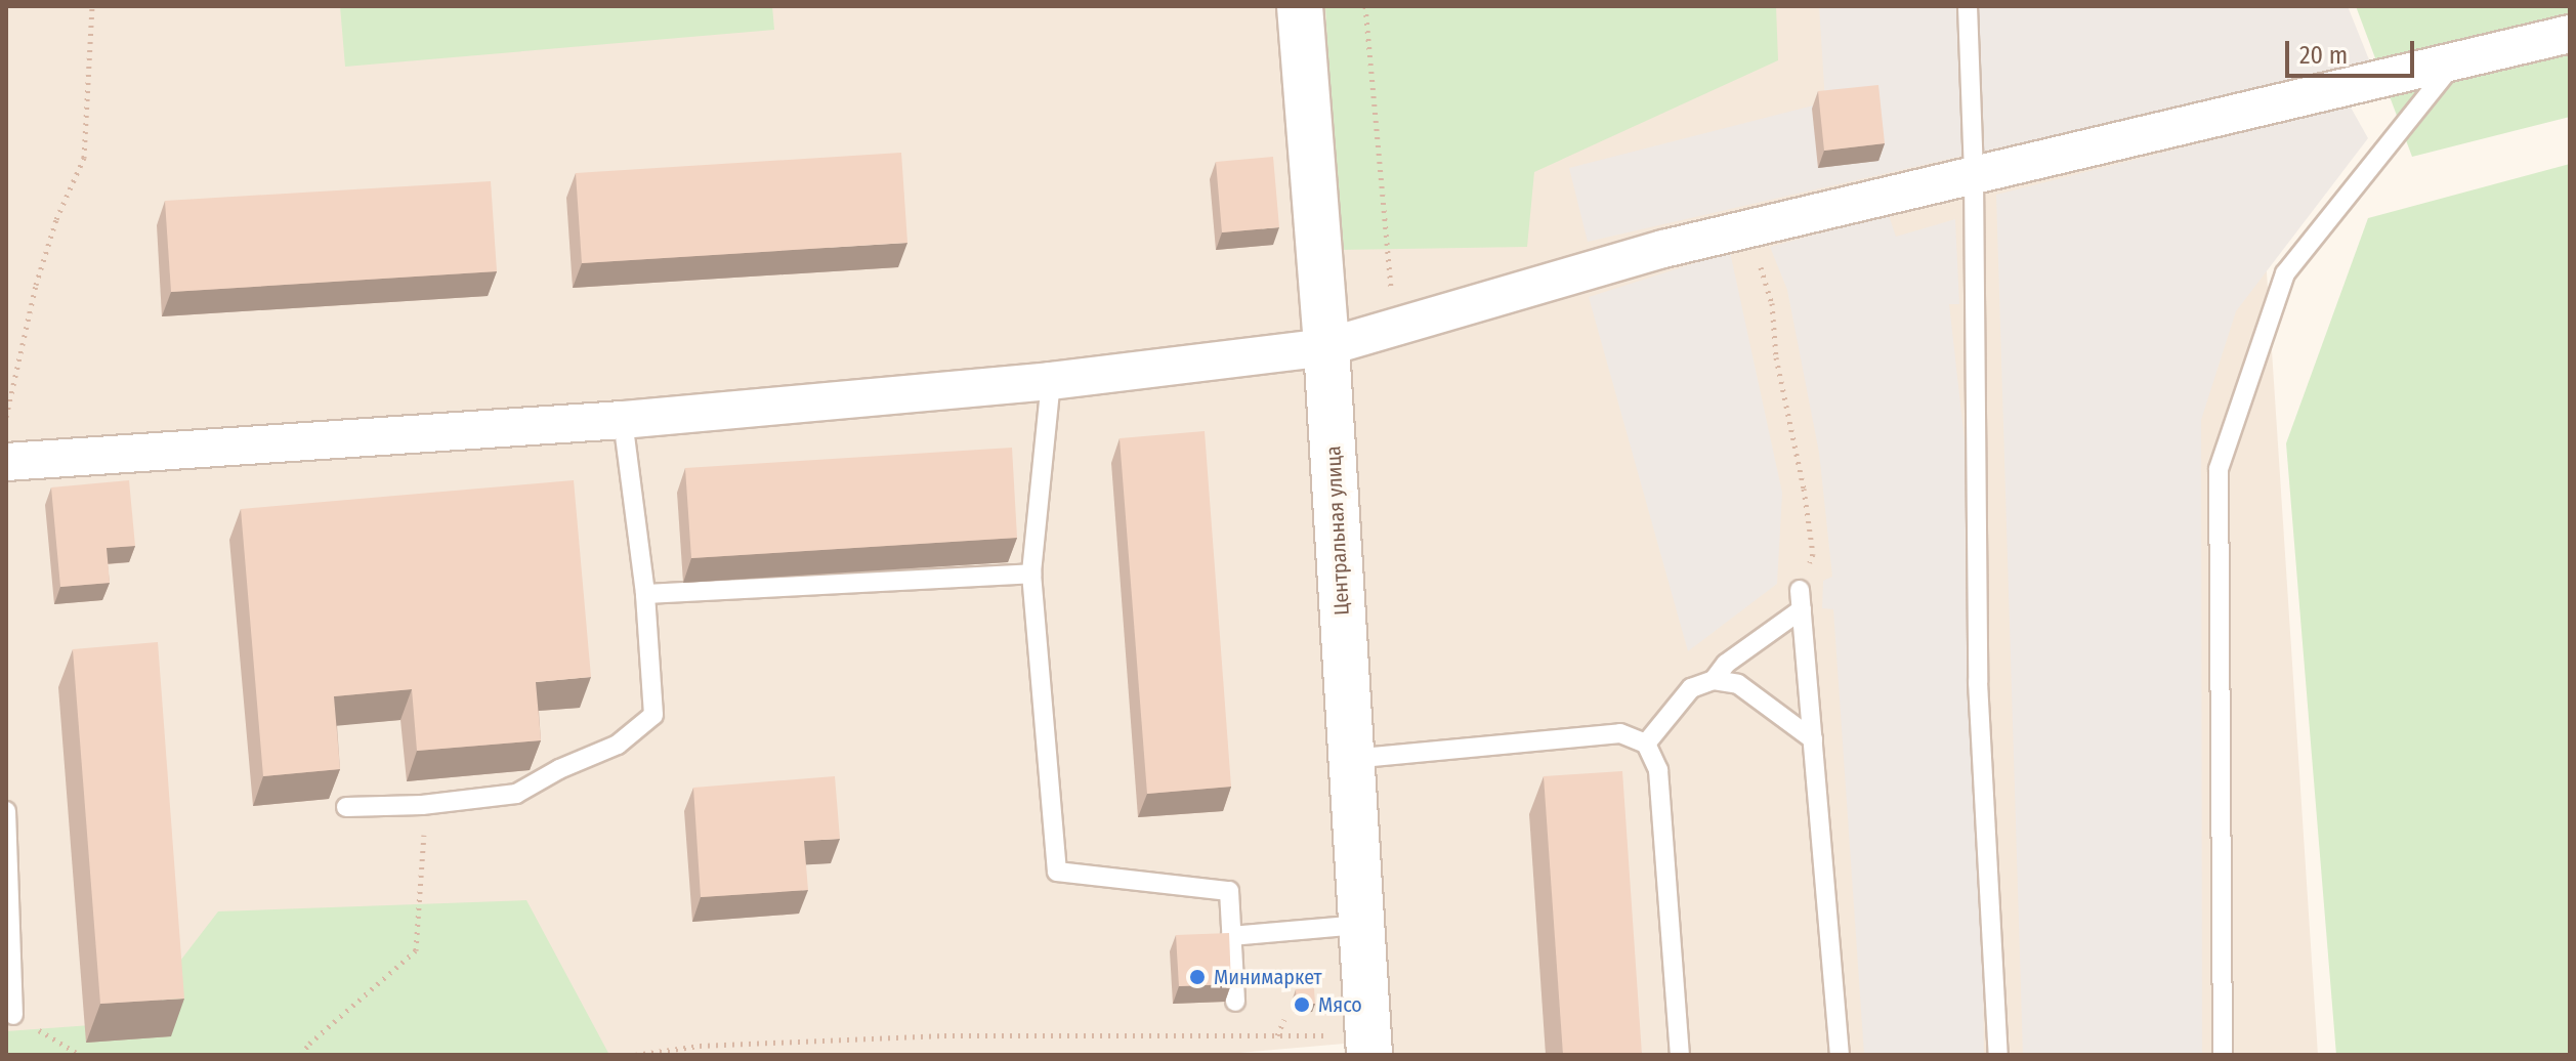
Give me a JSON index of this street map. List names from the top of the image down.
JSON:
{
  "streets": {
    "street": ["Центральная улица"]
  },
  "places": ["Минимаркет", "Мясо"],
  "scale_bar": "20 m"
}
